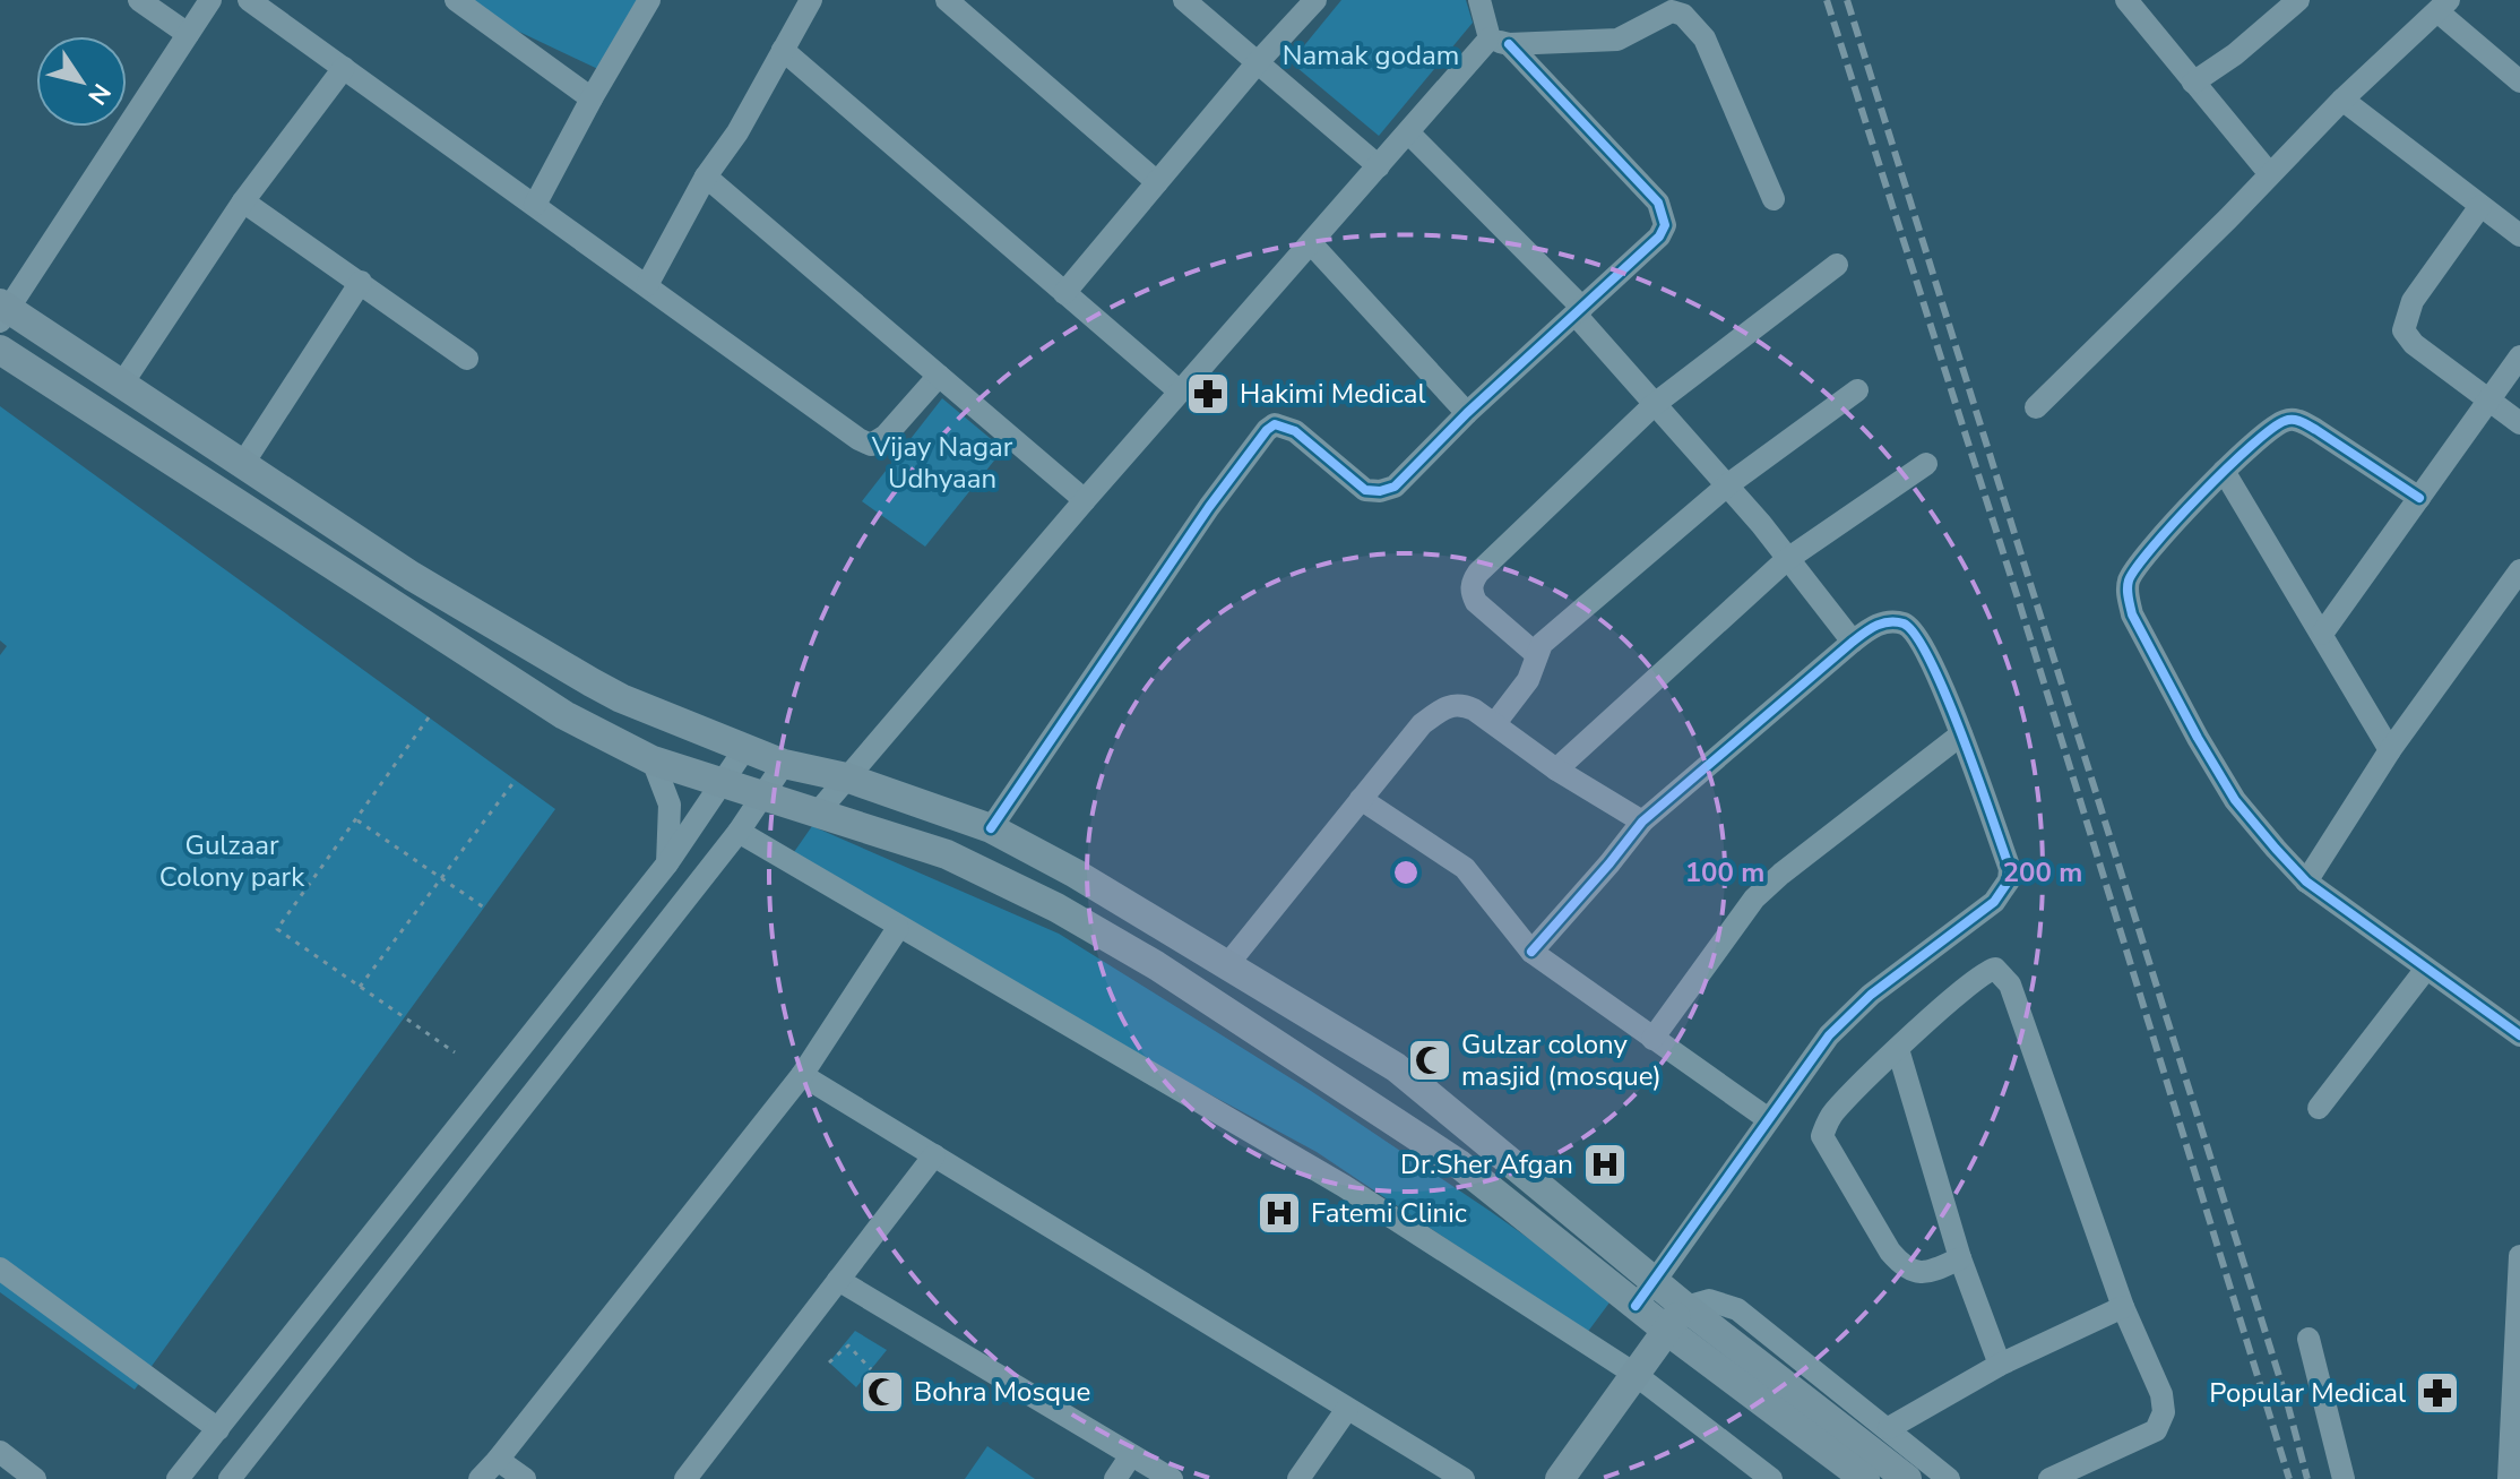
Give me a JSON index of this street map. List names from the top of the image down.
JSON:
{
  "parks": ["Namak godam", "Vijay Nagar Udhyaan", "Gulzaar Colony park"],
  "places": {
    "pharmacy": ["Hakimi Medical", "Popular Medical"],
    "mosque": ["Gulzar colony masjid (mosque)", "Bohra Mosque"],
    "hospital": ["Dr.Sher Afgan", "Fatemi Clinic"]
  },
  "north": "bottom right",
  "rings": ["100 m", "200 m"]
}
